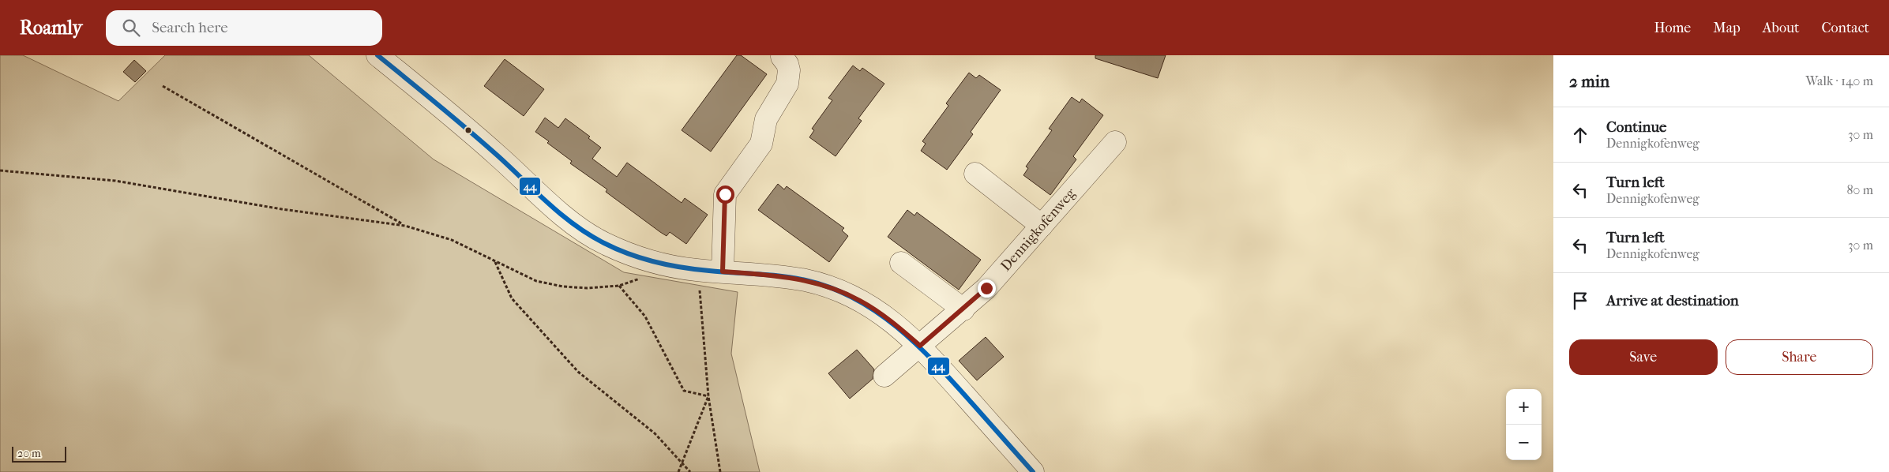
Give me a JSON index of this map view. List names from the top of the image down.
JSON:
{
  "streets": {
    "street": ["Dennigkofenweg"]
  },
  "lines": ["transit line 44"],
  "scale_bar": "20 m",
  "page": {
    "header": "Roamly",
    "search": "Search here",
    "nav": [
      "Home",
      "Map",
      "About",
      "Contact"
    ],
    "heading": ["2 min", "Walk · 140 m"],
    "list": [
      ["Continue", "Dennigkofenweg", "30 m"],
      ["Turn left", "Dennigkofenweg", "80 m"],
      ["Turn left", "Dennigkofenweg", "30 m"],
      "Arrive at destination"
    ],
    "buttons": ["Save", "Share"],
    "map_buttons": ["+", "−"],
    "scale": "20 m"
  }
}
